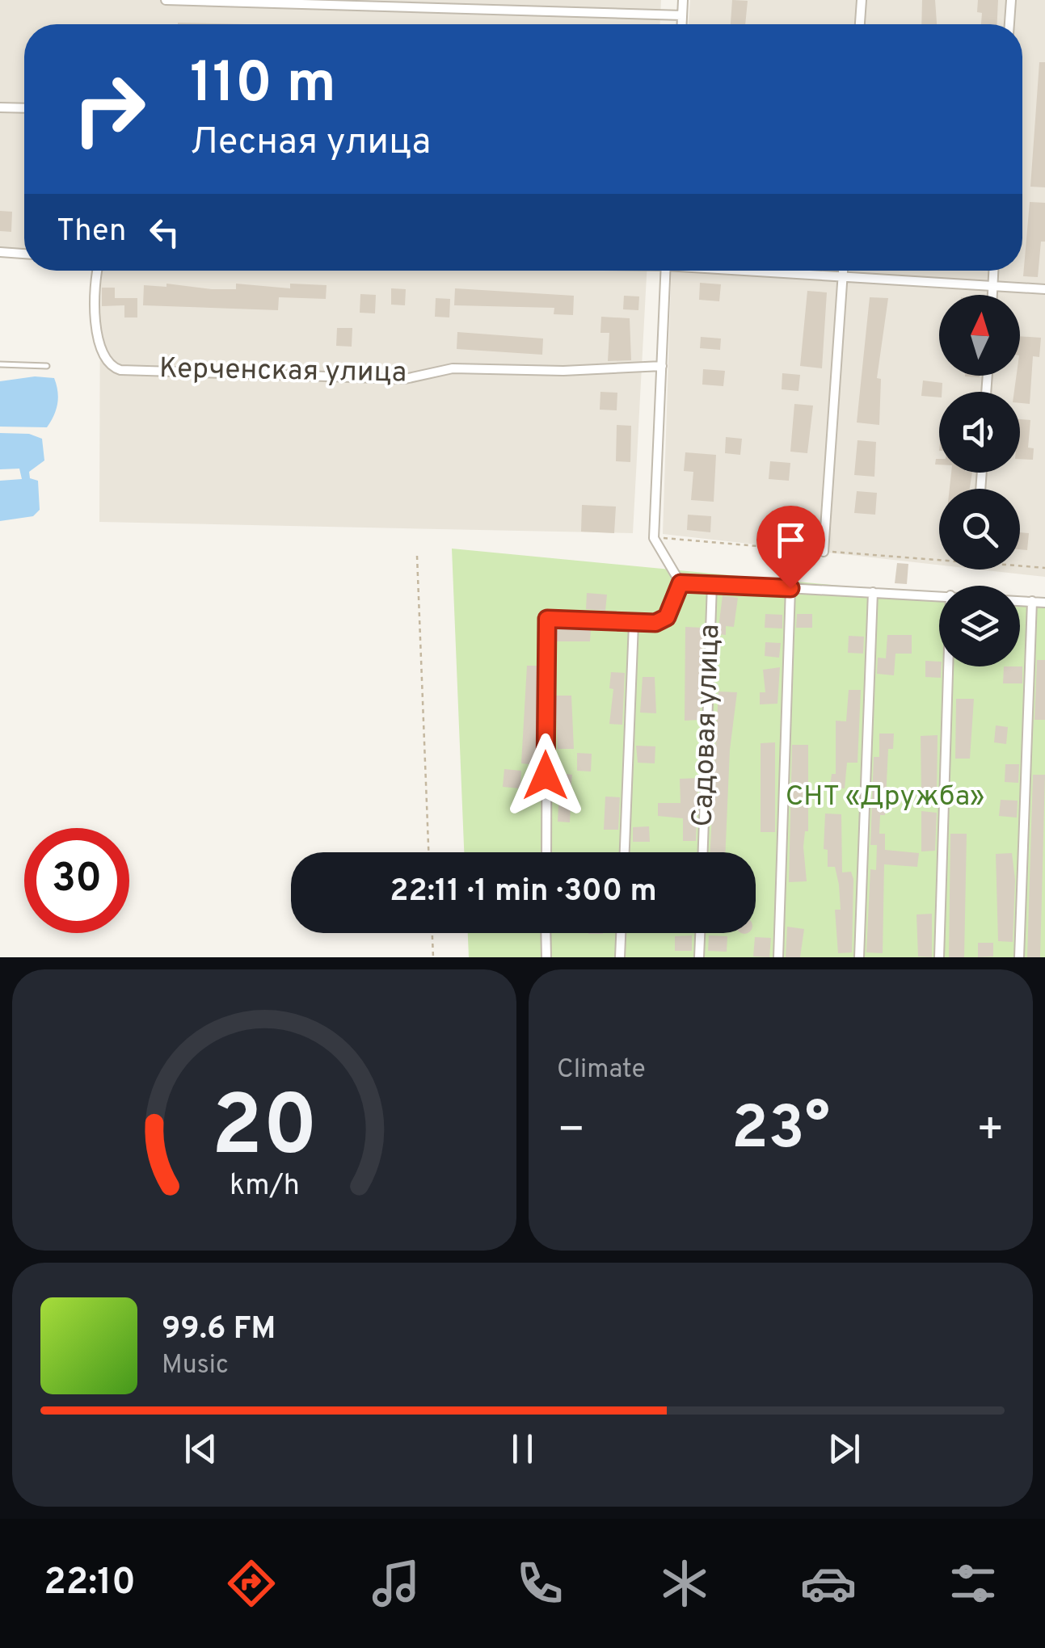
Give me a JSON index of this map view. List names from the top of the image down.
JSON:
{
  "streets": {
    "street": ["Керченская улица", "Садовая улица"]
  },
  "parks": ["СНТ «Дружба»"],
  "north": "top",
  "page": {
    "turn": ["110 m", "Лесная улица"],
    "then": "Then",
    "limit": "30",
    "trip": "22:11 · 1 min · 300 m",
    "tile": "Climate",
    "heat": ["−", "23°", "+"],
    "song": ["99.6 FM", "Music"],
    "tabs": "22:10",
    "gauge": ["20", "km/h"]
  }
}
